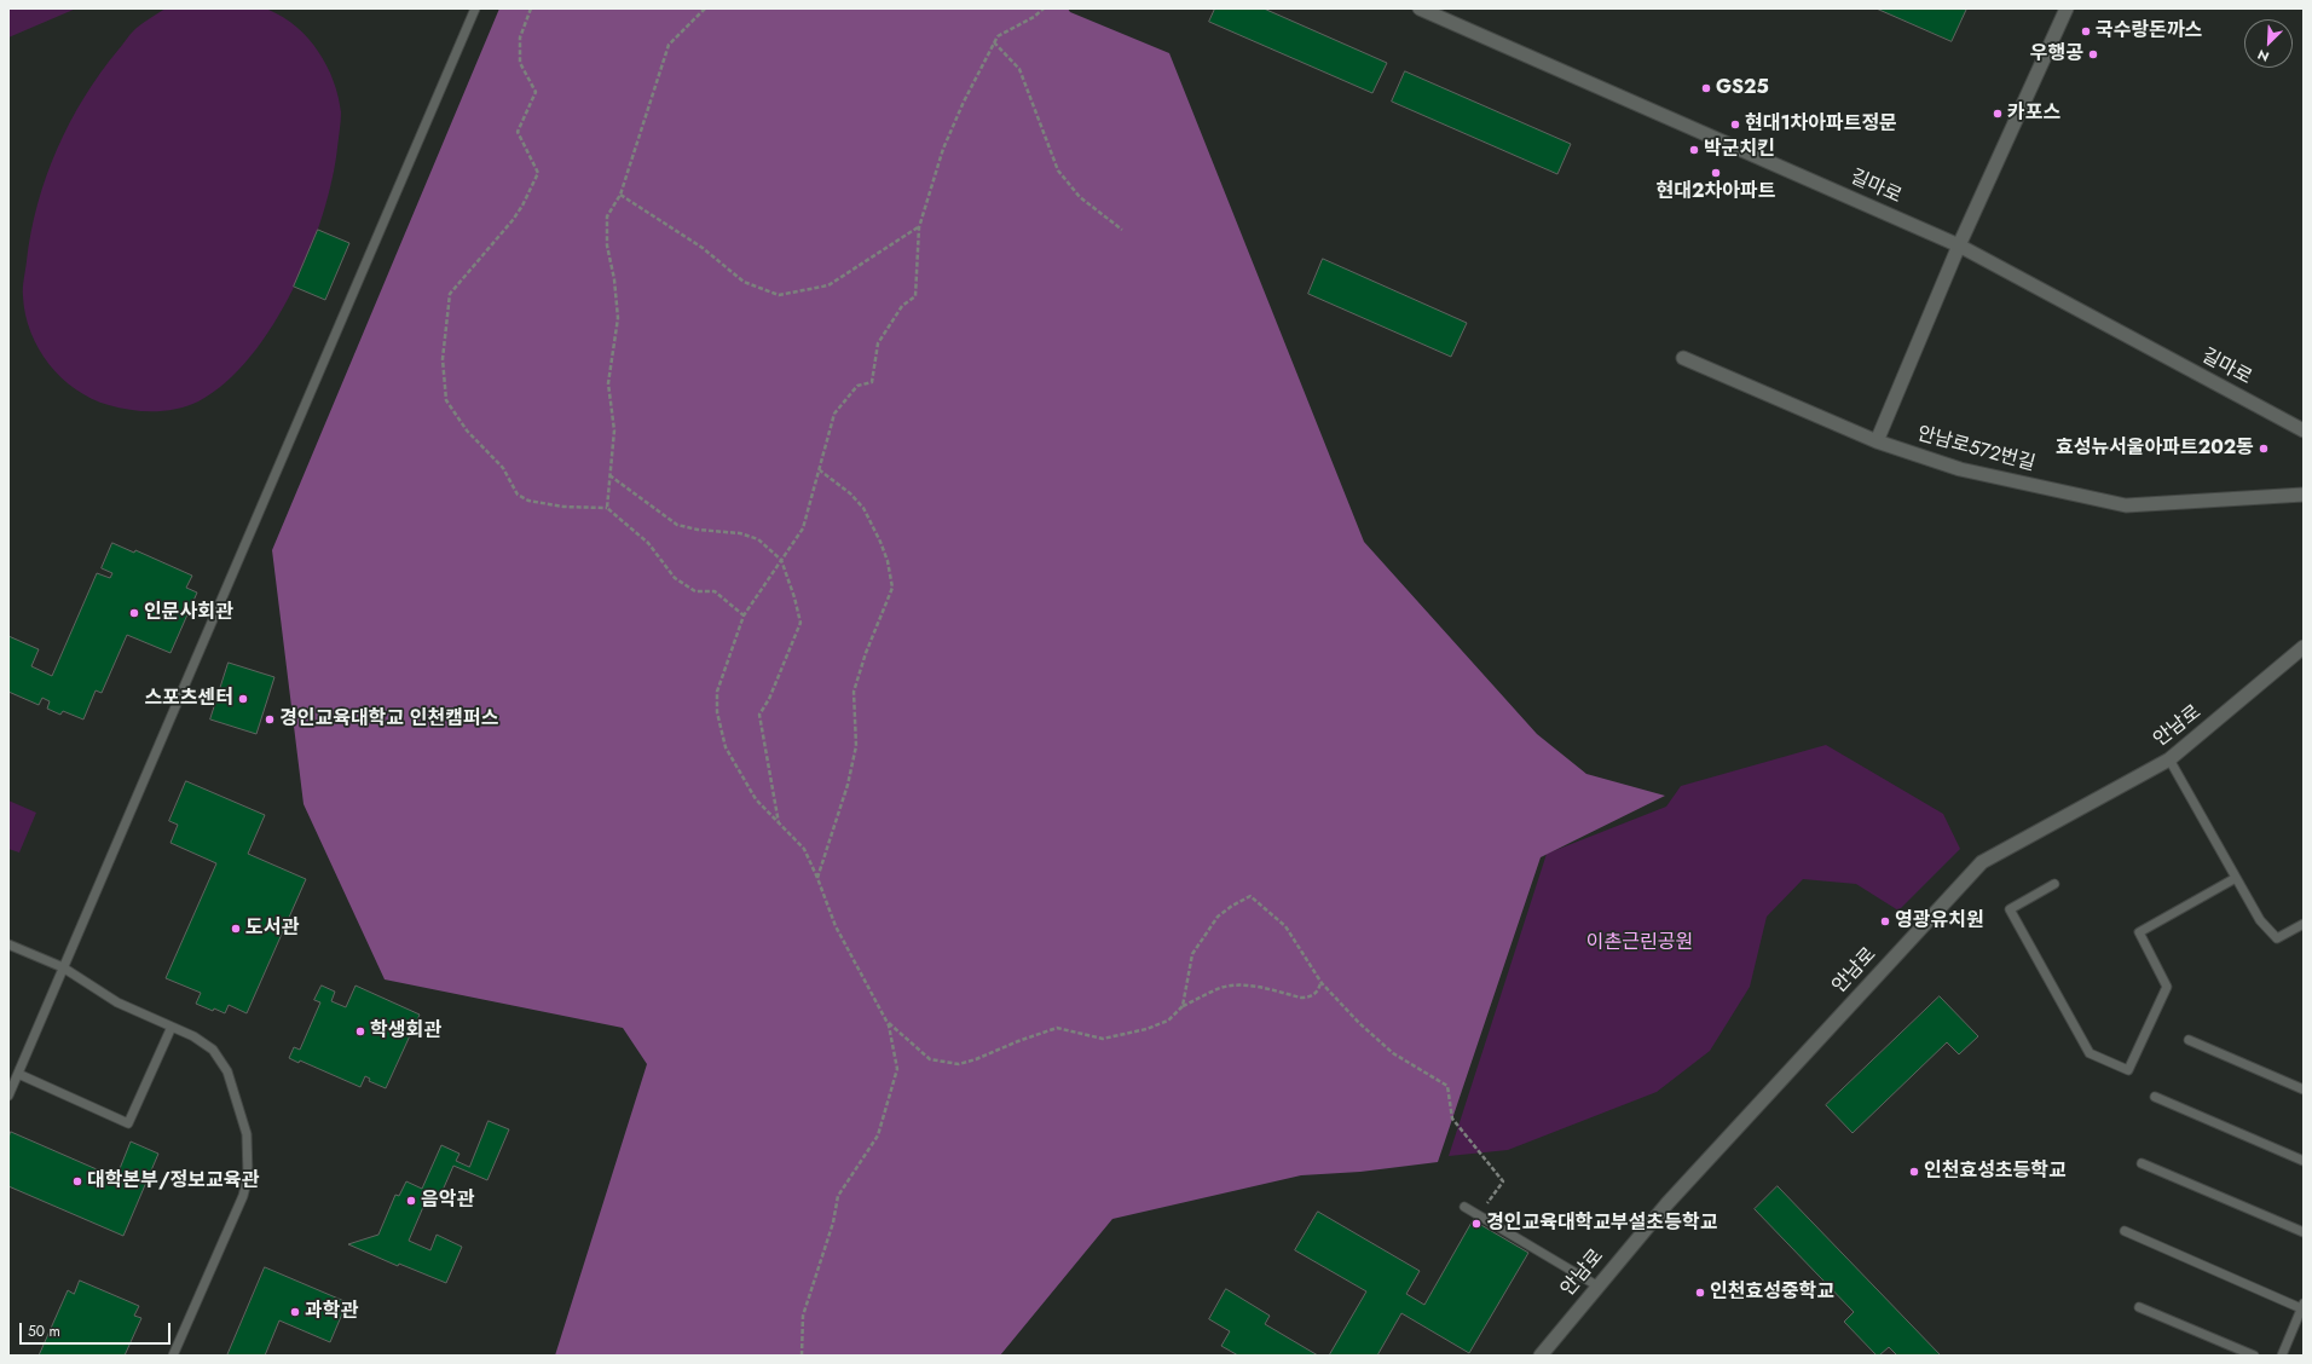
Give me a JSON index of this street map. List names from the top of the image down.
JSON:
{
  "streets": {
    "street": ["길마로", "안남로572번길", "안남로"]
  },
  "parks": ["이촌근린공원"],
  "places": [
    "국수랑돈까스",
    "우행공",
    "GS25",
    "카포스",
    "현대1차아파트정문",
    "박군치킨",
    "현대2차아파트",
    "효성뉴서울아파트202동",
    "인문사회관",
    "스포츠센터",
    "경인교육대학교 인천캠퍼스",
    "영광유치원",
    "도서관",
    "학생회관",
    "인천효성초등학교",
    "대학본부/정보교육관",
    "음악관",
    "경인교육대학교부설초등학교",
    "인천효성중학교",
    "과학관"
  ],
  "scale_bar": "50 m",
  "north": "bottom left"
}
